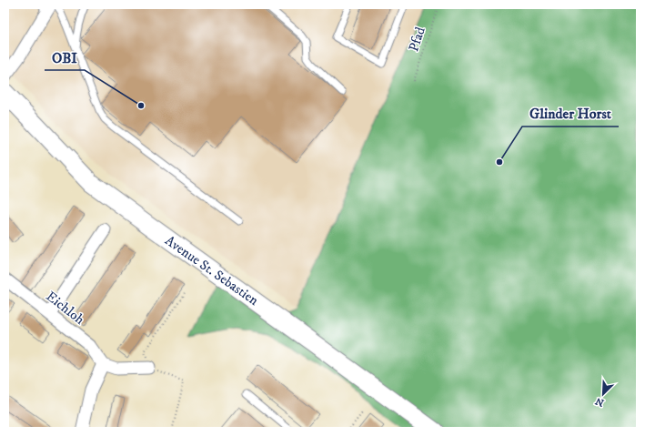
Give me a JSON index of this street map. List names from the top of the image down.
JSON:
{
  "streets": {
    "main road": ["Avenue St. Sebastien"],
    "street": ["Eichloh"],
    "path": ["Pfad"]
  },
  "places": ["OBI", "Glinder Horst"],
  "north": "bottom left"
}
